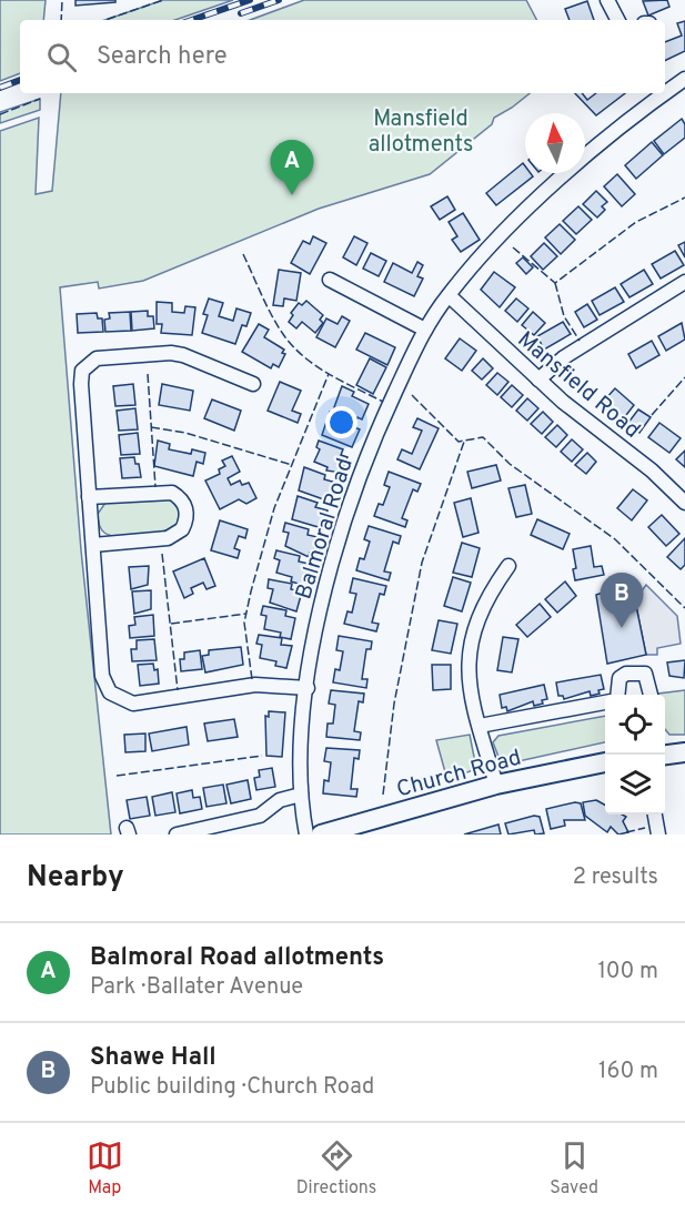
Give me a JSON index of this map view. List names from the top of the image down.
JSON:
{
  "streets": {
    "main road": ["Church Road"],
    "street": ["Mansfield Road", "Balmoral Road"]
  },
  "crossings": [
    ["Mansfield Road", "Balmoral Road"]
  ],
  "parks": ["Mansfield allotments"],
  "north": "top",
  "page": {
    "search": "Search here",
    "pins": ["A", "B"],
    "heading": ["Nearby", "2 results"],
    "list": [
      {
        "mark": "A",
        "name": "Balmoral Road allotments",
        "note": "Park · Ballater Avenue",
        "value": "100 m"
      },
      {
        "mark": "B",
        "name": "Shawe Hall",
        "note": "Public building · Church Road",
        "value": "160 m"
      }
    ],
    "nav": ["Map", "Directions", "Saved"]
  }
}
